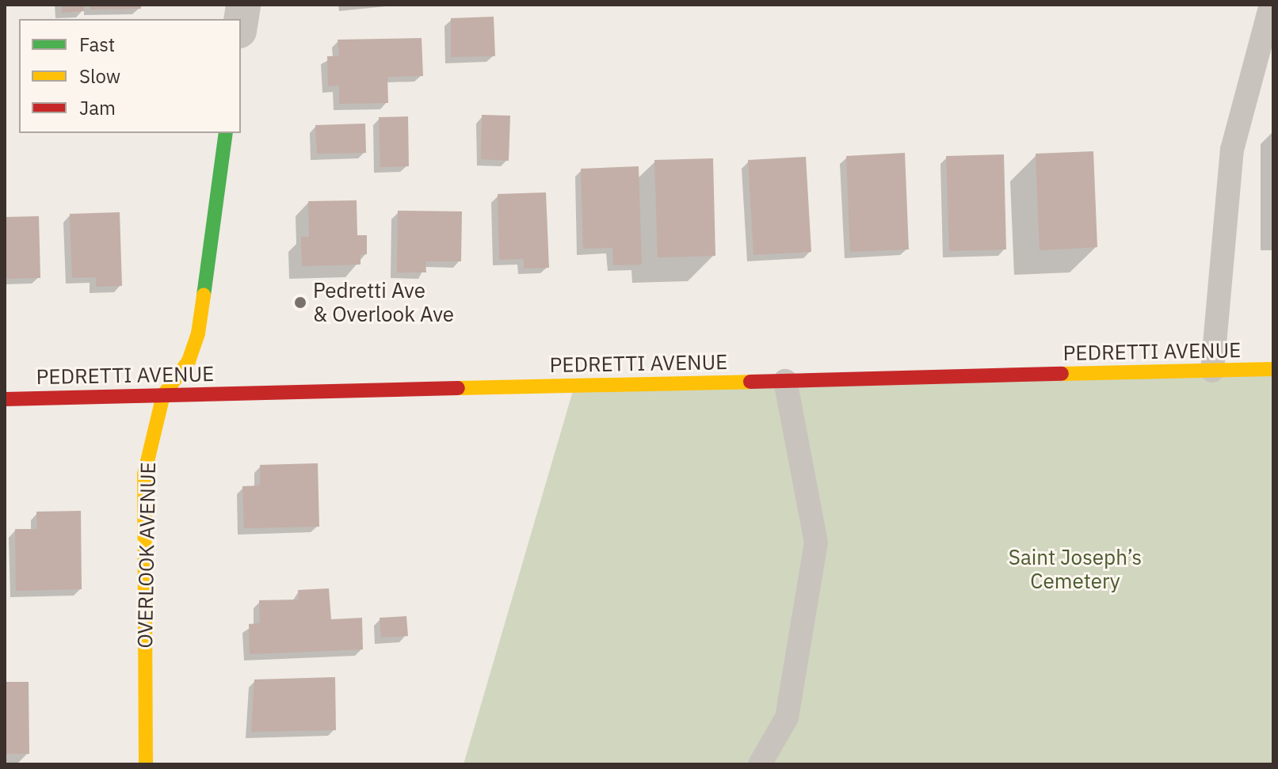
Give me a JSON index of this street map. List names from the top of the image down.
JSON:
{
  "streets": {
    "street": ["PEDRETTI AVENUE", "OVERLOOK AVENUE"]
  },
  "crossings": [
    ["PEDRETTI AVENUE", "OVERLOOK AVENUE"]
  ],
  "parks": ["Saint Joseph’s Cemetery"],
  "places": ["Pedretti Ave & Overlook Ave"],
  "legend": ["Fast", "Slow", "Jam"]
}
